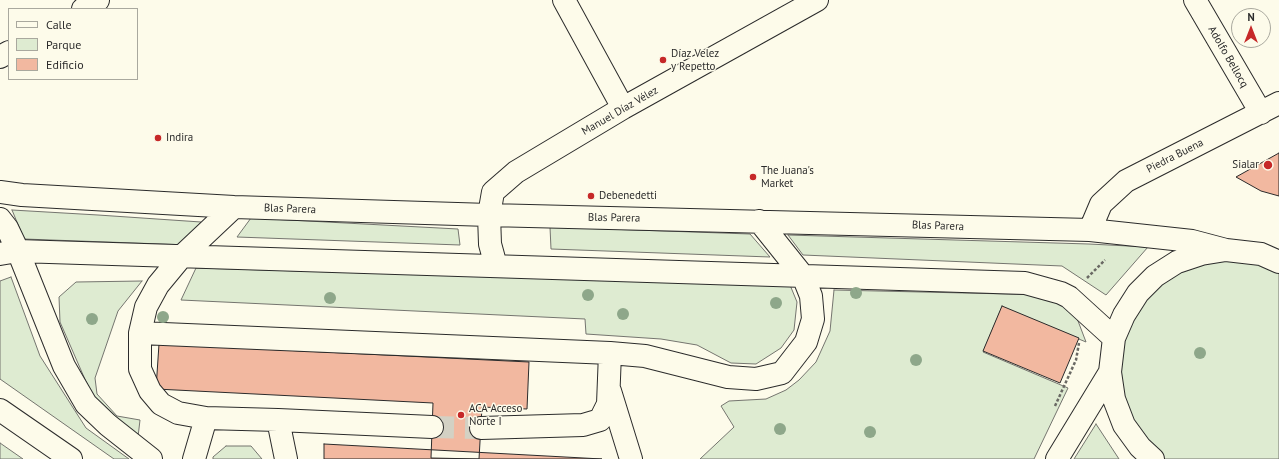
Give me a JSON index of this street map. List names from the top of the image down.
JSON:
{
  "streets": {
    "main road": [
      "Adolfo Bellocq",
      "Manuel Díaz Vélez",
      "Piedra Buena",
      "Blas Parera"
    ]
  },
  "crossings": [
    ["Adolfo Bellocq", "Piedra Buena"],
    ["Manuel Díaz Vélez", "Blas Parera"],
    ["Piedra Buena", "Blas Parera"]
  ],
  "places": [
    "Díaz Velez y Repetto",
    "Indira",
    "Sialar",
    "The Juana's Market",
    "Debenedetti",
    "ACA Acceso Norte I"
  ],
  "legend": ["Calle", "Parque", "Edificio"],
  "north": "top"
}
